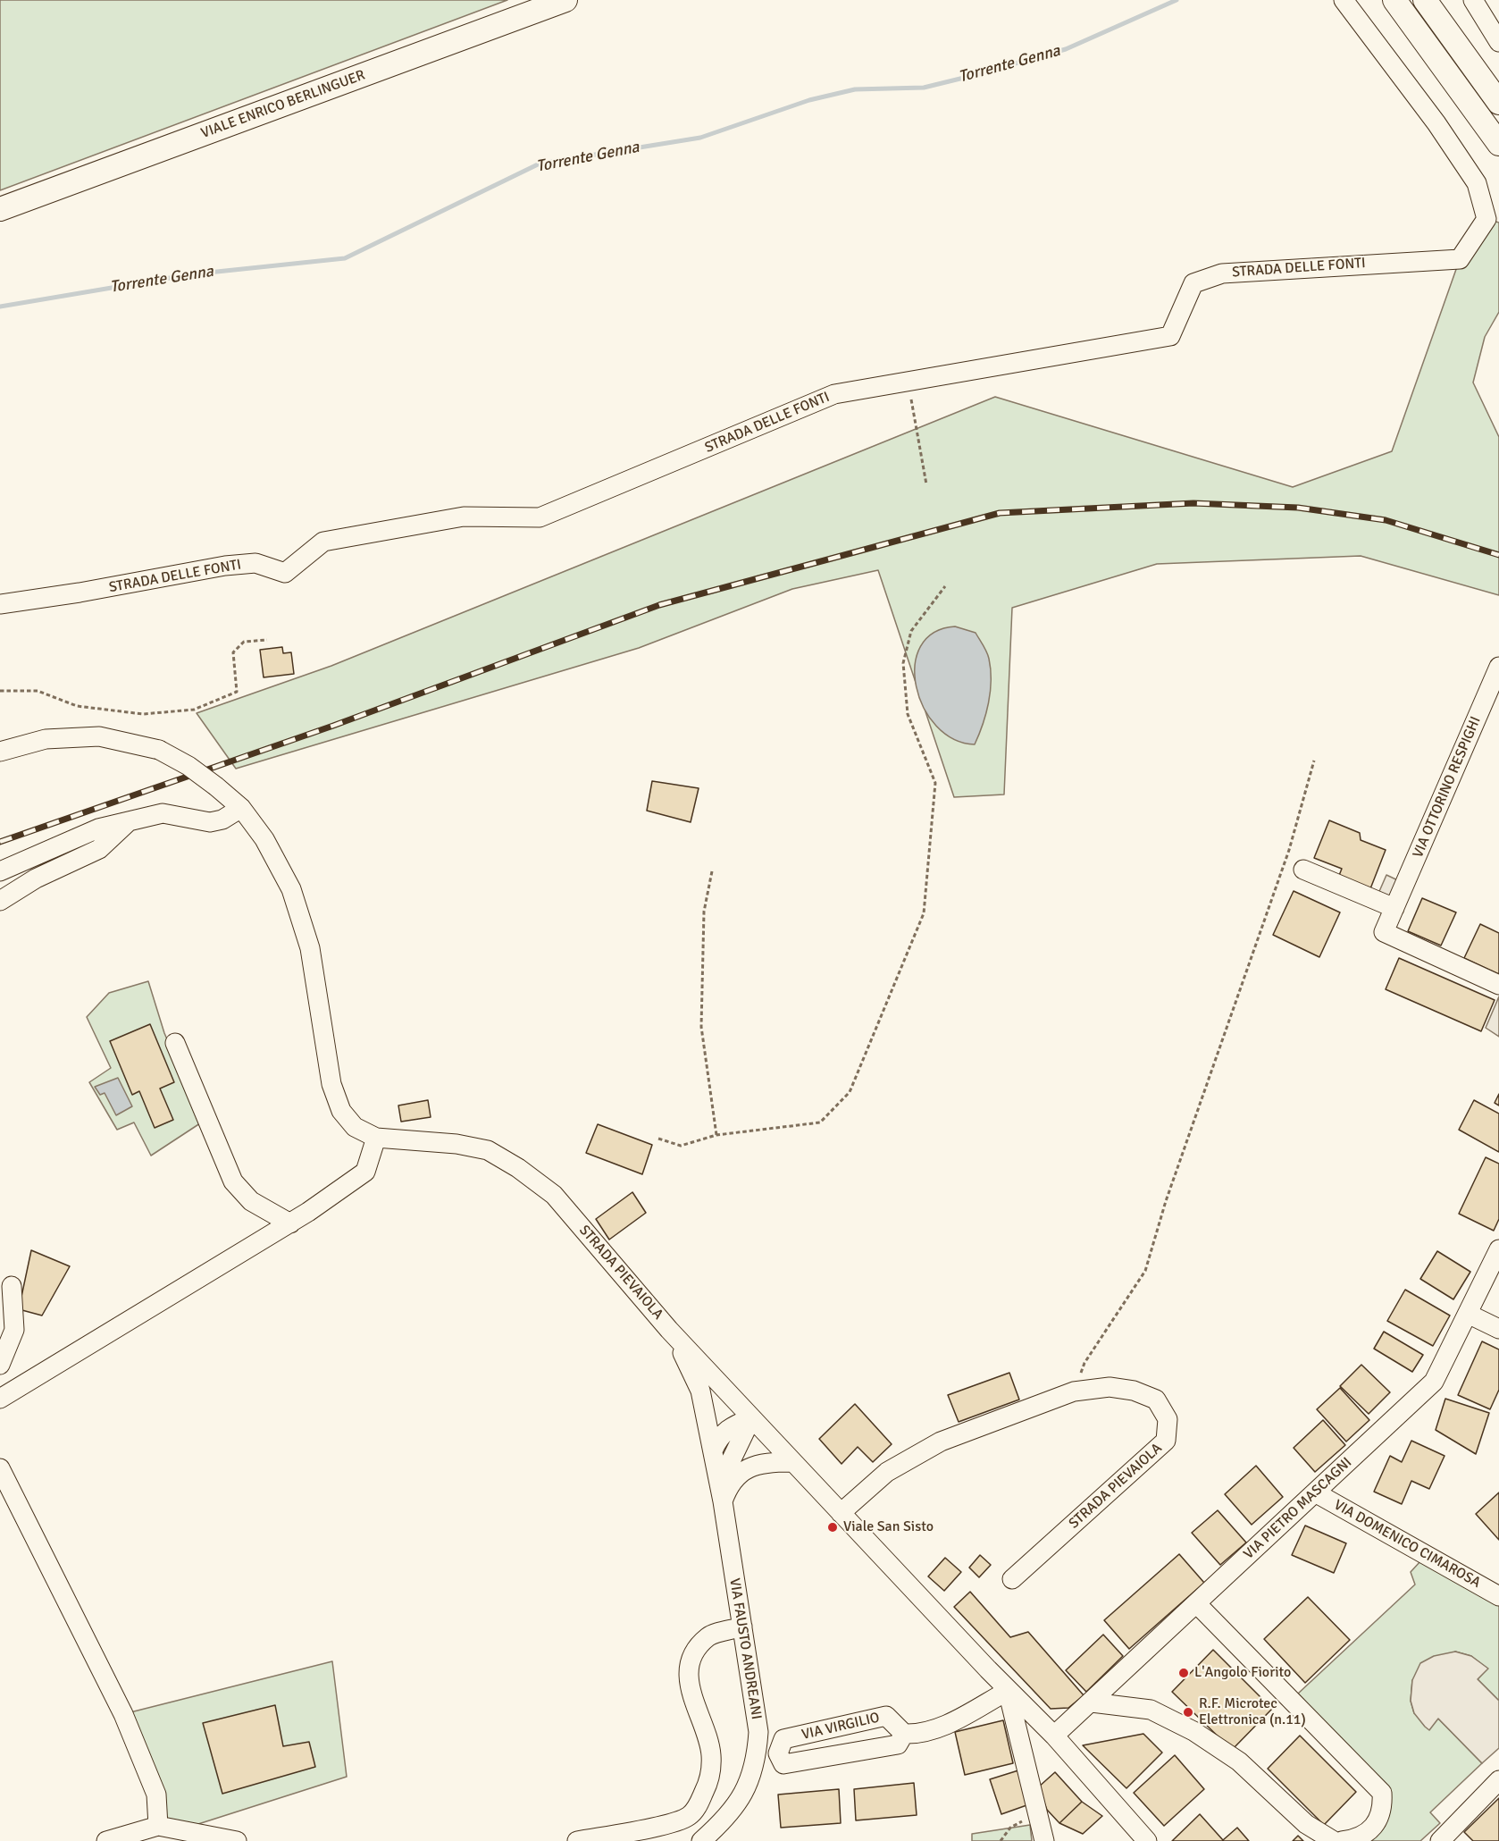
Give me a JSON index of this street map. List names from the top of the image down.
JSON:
{
  "streets": {
    "main road": ["VIALE ENRICO BERLINGUER"],
    "street": [
      "STRADA DELLE FONTI",
      "VIA OTTORINO RESPIGHI",
      "STRADA PIEVAIOLA",
      "VIA PIETRO MASCAGNI",
      "VIA DOMENICO CIMAROSA",
      "VIA FAUSTO ANDREANI",
      "VIA VIRGILIO"
    ]
  },
  "crossings": [
    ["STRADA PIEVAIOLA", "VIA FAUSTO ANDREANI"],
    ["VIA PIETRO MASCAGNI", "VIA DOMENICO CIMAROSA"]
  ],
  "water": ["Torrente Genna"],
  "places": ["Viale San Sisto", "L'Angolo Fiorito", "R.F. Microtec Elettronica (n.11)"]
}
